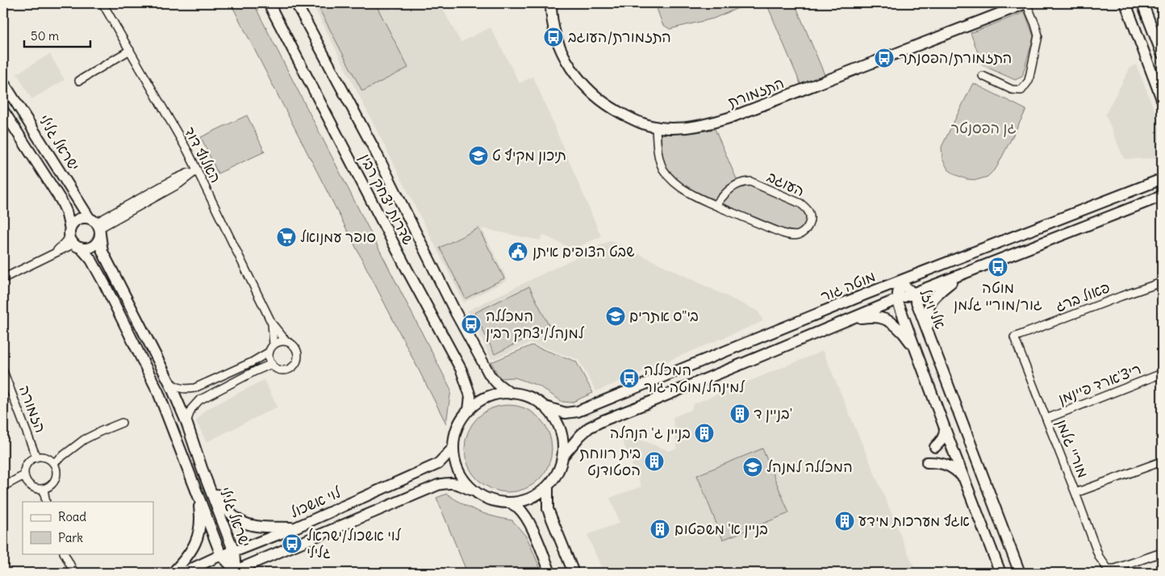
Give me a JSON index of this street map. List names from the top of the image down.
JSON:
{
  "streets": {
    "main road": [
      "התזמורת",
      "ישראל גלילי",
      "שדרות יצחק רבין",
      "מוטה גור",
      "אלי ויזל",
      "לוי אשכול"
    ],
    "street": [
      "האלוף דוד",
      "העוגב",
      "פאול ברג",
      "ריצ'ארד פיינמן",
      "הזמורה",
      "מוריי גלמן"
    ]
  },
  "crossings": [
    ["התזמורת", "העוגב"],
    ["ישראל גלילי", "לוי אשכול"],
    ["שדרות יצחק רבין", "מוטה גור"],
    ["שדרות יצחק רבין", "לוי אשכול"],
    ["מוטה גור", "אלי ויזל"],
    ["מוטה גור", "לוי אשכול"],
    ["פאול ברג", "מוריי גלמן"],
    ["ריצ'ארד פיינמן", "מוריי גלמן"]
  ],
  "parks": ["גן הפסנטר"],
  "places": {
    "bus stop": [
      "התזמורת/העוגב",
      "התזמורת/הפסנתר",
      "מוטה גור/מוריי גלמן",
      "המכללה למנהל/יצחק רבין",
      "המכללה למינהל/מוטה גור",
      "לוי אשכול/ישראל גלילי"
    ],
    "school or university": ["תיכון מקיף ט", "בי\"ס אתרים", "המכללה למנהל"],
    "supermarket": ["סופר עמנואל"],
    "public building": ["שבט הצופים איתן"],
    "building": [
      "בניין ד'",
      "בניין ג' הנהלה",
      "בית רווחת הסטודנט",
      "אגף מערכות מידע",
      "בניין א' משפטום"
    ]
  },
  "legend": ["Road", "Park"],
  "scale_bar": "50 m"
}
